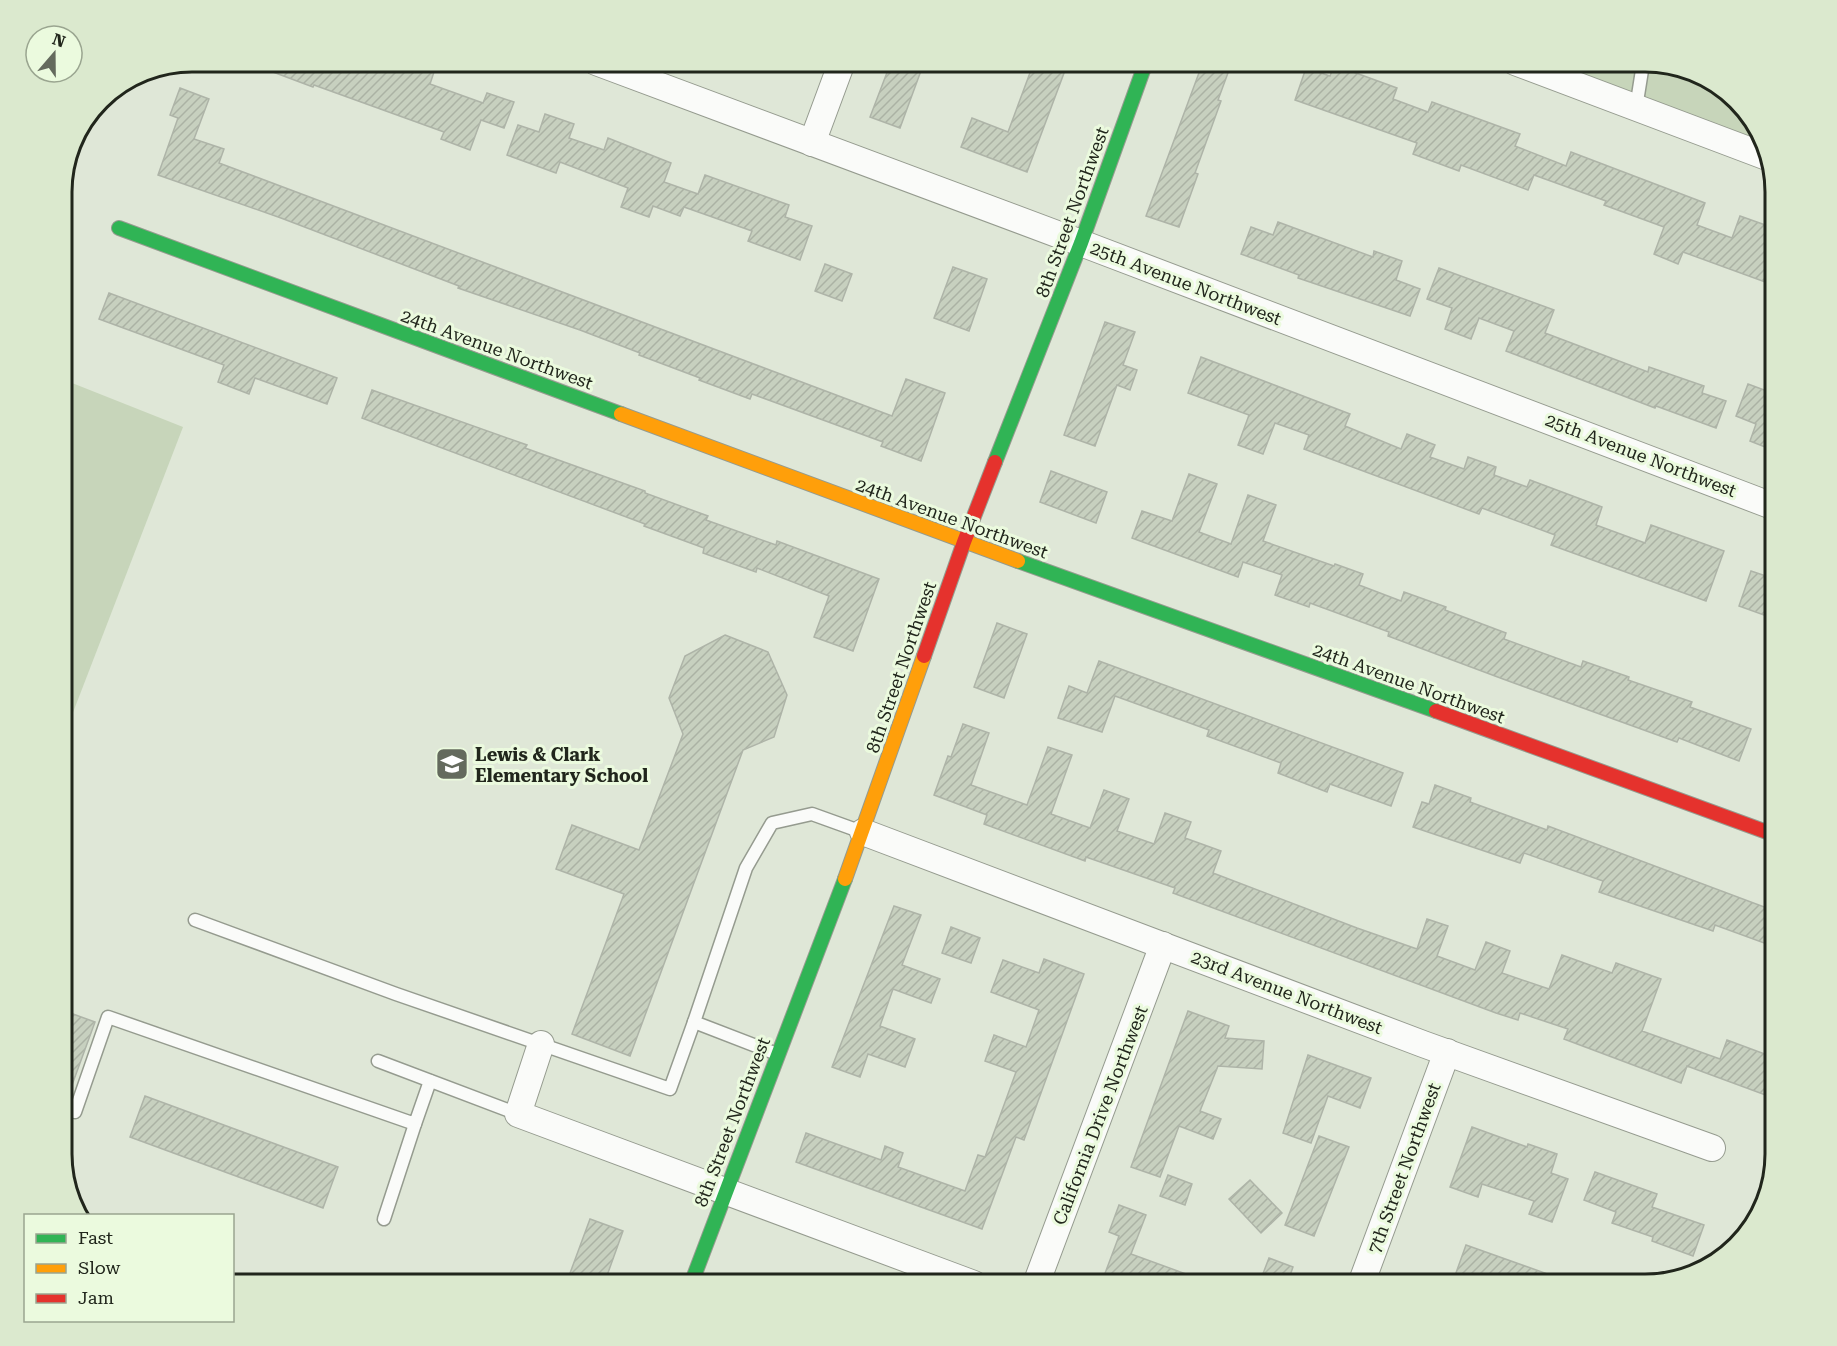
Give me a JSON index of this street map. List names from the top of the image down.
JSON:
{
  "streets": {
    "street": [
      "8th Street Northwest",
      "25th Avenue Northwest",
      "24th Avenue Northwest",
      "23rd Avenue Northwest",
      "California Drive Northwest",
      "7th Street Northwest"
    ]
  },
  "crossings": [
    ["8th Street Northwest", "25th Avenue Northwest"],
    ["8th Street Northwest", "24th Avenue Northwest"],
    ["8th Street Northwest", "23rd Avenue Northwest"],
    ["23rd Avenue Northwest", "California Drive Northwest"],
    ["23rd Avenue Northwest", "7th Street Northwest"]
  ],
  "places": {
    "school or university": ["Lewis & Clark Elementary School"]
  },
  "legend": ["Fast", "Slow", "Jam"],
  "north": "top"
}
